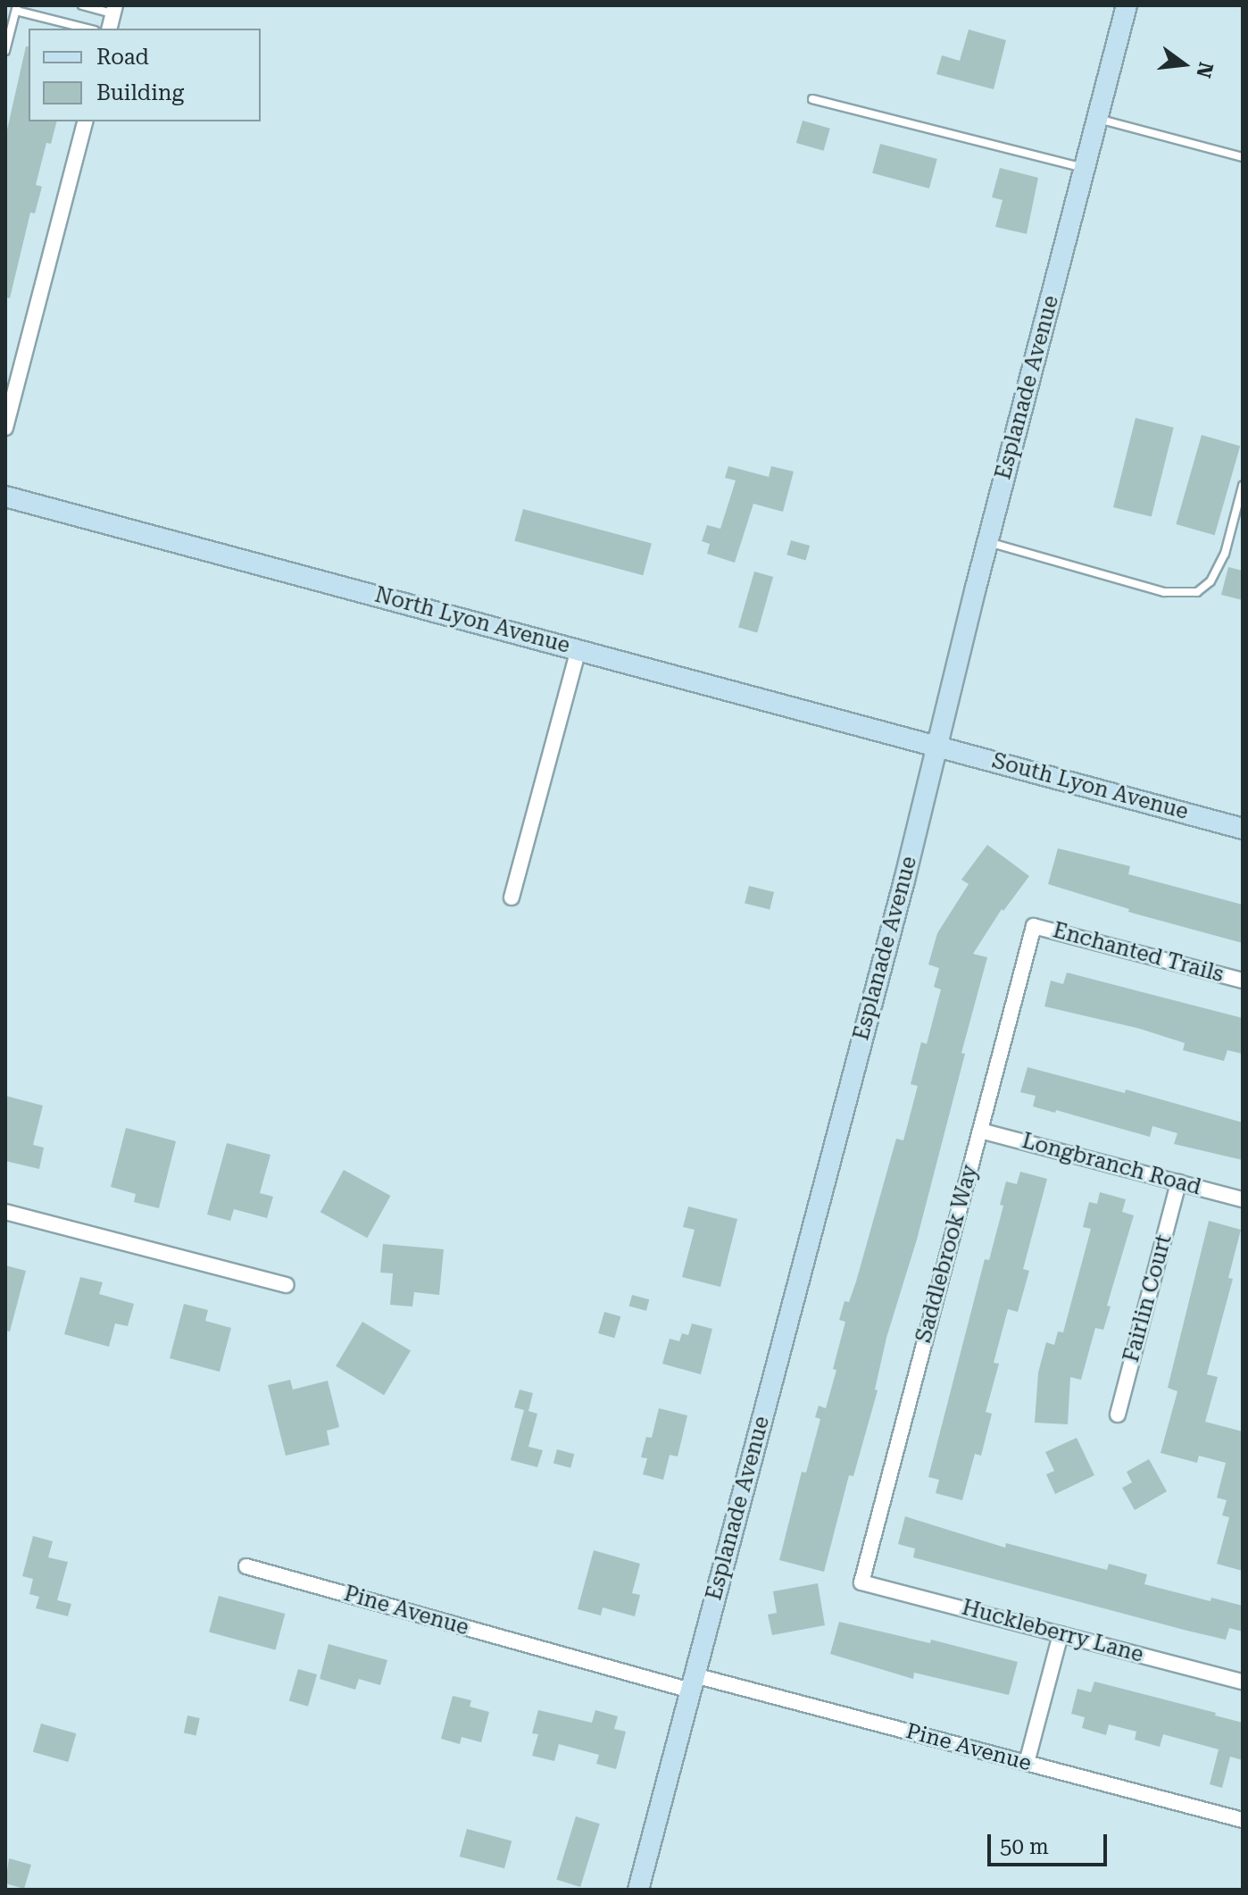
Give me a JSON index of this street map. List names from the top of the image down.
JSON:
{
  "streets": {
    "main road": ["Esplanade Avenue", "North Lyon Avenue", "South Lyon Avenue"],
    "street": [
      "Enchanted Trails",
      "Longbranch Road",
      "Saddlebrook Way",
      "Fairlin Court",
      "Pine Avenue",
      "Huckleberry Lane"
    ]
  },
  "crossings": [
    ["Esplanade Avenue", "North Lyon Avenue"],
    ["Esplanade Avenue", "South Lyon Avenue"],
    ["Esplanade Avenue", "Pine Avenue"],
    ["North Lyon Avenue", "South Lyon Avenue"],
    ["Enchanted Trails", "Saddlebrook Way"],
    ["Longbranch Road", "Saddlebrook Way"],
    ["Longbranch Road", "Fairlin Court"],
    ["Saddlebrook Way", "Huckleberry Lane"]
  ],
  "legend": ["Road", "Building"],
  "scale_bar": "50 m",
  "north": "right"
}
